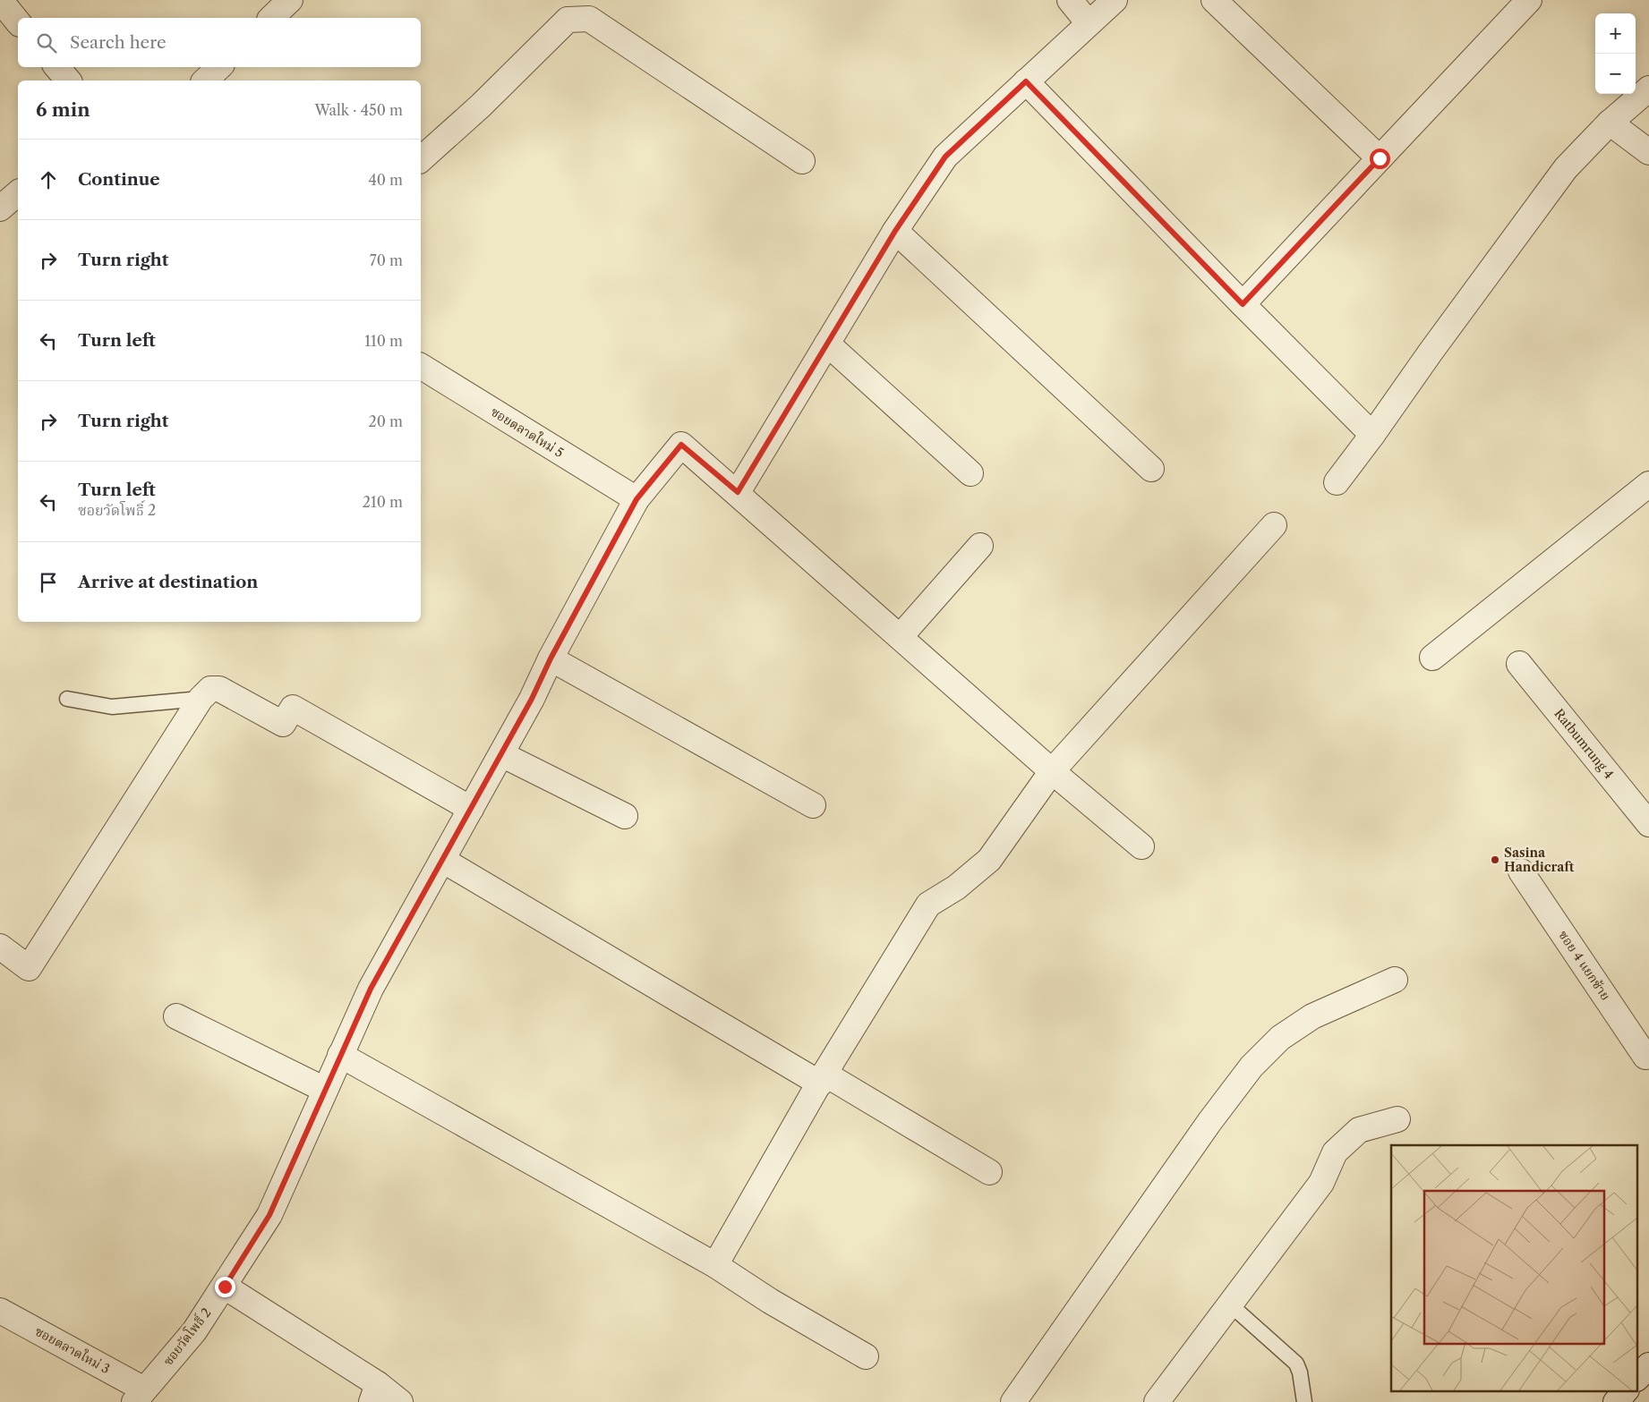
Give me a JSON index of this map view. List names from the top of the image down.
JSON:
{
  "streets": {
    "street": [
      "ซอยตลาดใหม่ 5",
      "Ratbumrung 4",
      "ซอย 4 แยกซ้าย",
      "ซอยวัดโพธิ์ 2",
      "ซอยตลาดใหม่ 3"
    ]
  },
  "crossings": [
    ["ซอยตลาดใหม่ 5", "ซอยวัดโพธิ์ 2"],
    ["ซอยวัดโพธิ์ 2", "ซอยตลาดใหม่ 3"]
  ],
  "places": ["Sasina Handicraft"],
  "page": {
    "map_buttons": ["+", "−"],
    "search": "Search here",
    "heading": ["6 min", "Walk · 450 m"],
    "list": [
      ["Continue", "40 m"],
      ["Turn right", "70 m"],
      ["Turn left", "110 m"],
      ["Turn right", "20 m"],
      ["Turn left", "ซอยวัดโพธิ์ 2", "210 m"],
      "Arrive at destination"
    ]
  }
}
